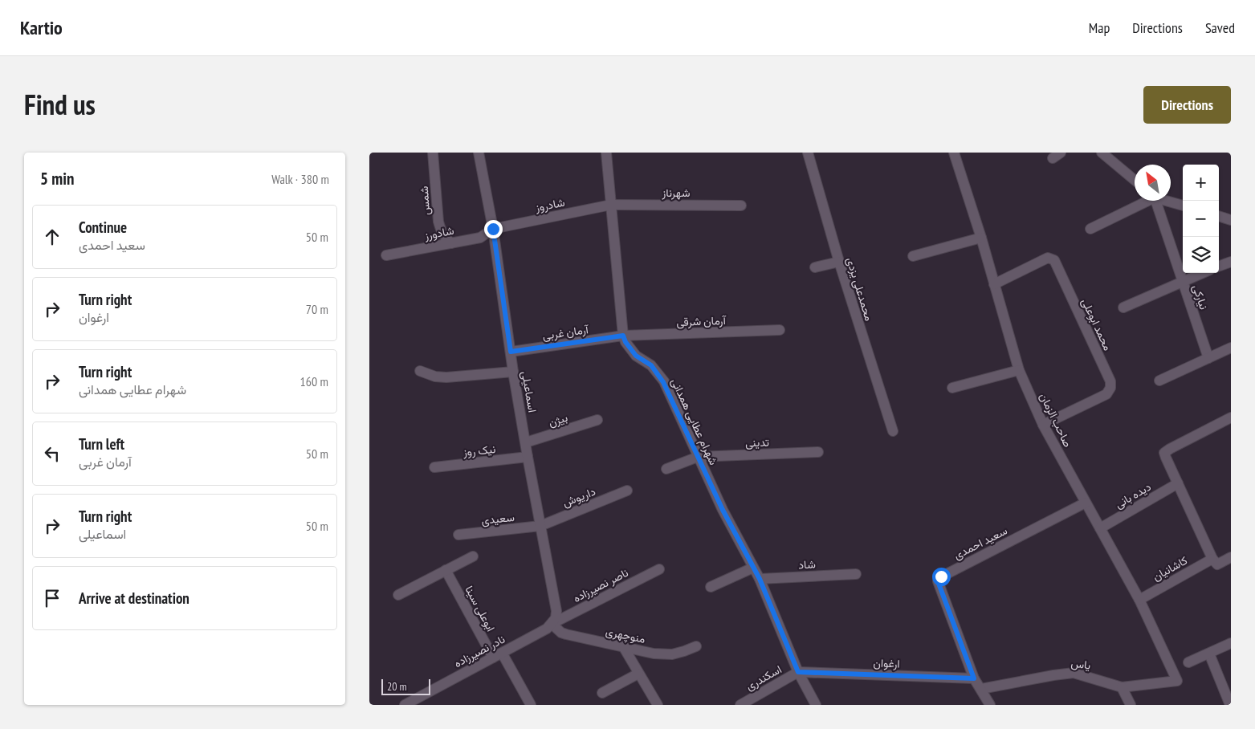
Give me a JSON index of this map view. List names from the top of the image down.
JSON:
{
  "streets": {
    "street": [
      "شهرناز",
      "شمس",
      "شادروز",
      "شادورز",
      "محمدعلی یزدی",
      "نیارکی",
      "آرمان شرقی",
      "محمد ابوعلی",
      "آرمان غربی",
      "اسماعیلی",
      "بیژن",
      "صاحب الزمان",
      "شهرام عطایی همدانی",
      "تدینی",
      "نیک روز",
      "دیده بانی",
      "داریوش",
      "سعیدی",
      "سعید احمدی",
      "شاد",
      "کاشانیان",
      "ناصر نصیرزاده",
      "ابوعلی سینا",
      "منوچهری",
      "نادر نصیرزاده",
      "ارغوان",
      "یاس",
      "اسکندری"
    ]
  },
  "crossings": [
    ["شهرناز", "شادروز"],
    ["شهرناز", "شهرام عطایی همدانی"],
    ["شمس", "شادورز"],
    ["شادروز", "شادورز"],
    ["شادروز", "اسماعیلی"],
    ["شادروز", "شهرام عطایی همدانی"],
    ["شادورز", "اسماعیلی"],
    ["آرمان شرقی", "آرمان غربی"],
    ["آرمان شرقی", "شهرام عطایی همدانی"],
    ["محمد ابوعلی", "صاحب الزمان"],
    ["آرمان غربی", "اسماعیلی"],
    ["آرمان غربی", "شهرام عطایی همدانی"],
    ["اسماعیلی", "بیژن"],
    ["اسماعیلی", "نیک روز"],
    ["اسماعیلی", "داریوش"],
    ["اسماعیلی", "سعیدی"],
    ["اسماعیلی", "ناصر نصیرزاده"],
    ["اسماعیلی", "منوچهری"],
    ["اسماعیلی", "نادر نصیرزاده"],
    ["صاحب الزمان", "دیده بانی"],
    ["صاحب الزمان", "سعید احمدی"],
    ["صاحب الزمان", "کاشانیان"],
    ["صاحب الزمان", "یاس"],
    ["شهرام عطایی همدانی", "تدینی"],
    ["شهرام عطایی همدانی", "شاد"],
    ["شهرام عطایی همدانی", "ارغوان"],
    ["شهرام عطایی همدانی", "اسکندری"],
    ["داریوش", "سعیدی"],
    ["سعید احمدی", "ارغوان"],
    ["ناصر نصیرزاده", "منوچهری"],
    ["ناصر نصیرزاده", "نادر نصیرزاده"],
    ["ابوعلی سینا", "نادر نصیرزاده"],
    ["منوچهری", "نادر نصیرزاده"],
    ["ارغوان", "اسکندری"]
  ],
  "scale_bar": "20 m",
  "north": "top left",
  "page": {
    "header": "Kartio",
    "nav": ["Map", "Directions", "Saved"],
    "title": "Find us",
    "buttons": "Directions",
    "heading": ["5 min", "Walk · 380 m"],
    "map_buttons": ["+", "−"],
    "list": [
      ["Continue", "سعید احمدی", "50 m"],
      ["Turn right", "ارغوان", "70 m"],
      ["Turn right", "شهرام عطایی همدانی", "160 m"],
      ["Turn left", "آرمان غربی", "50 m"],
      ["Turn right", "اسماعیلی", "50 m"],
      "Arrive at destination"
    ],
    "scale": "20 m"
  }
}
